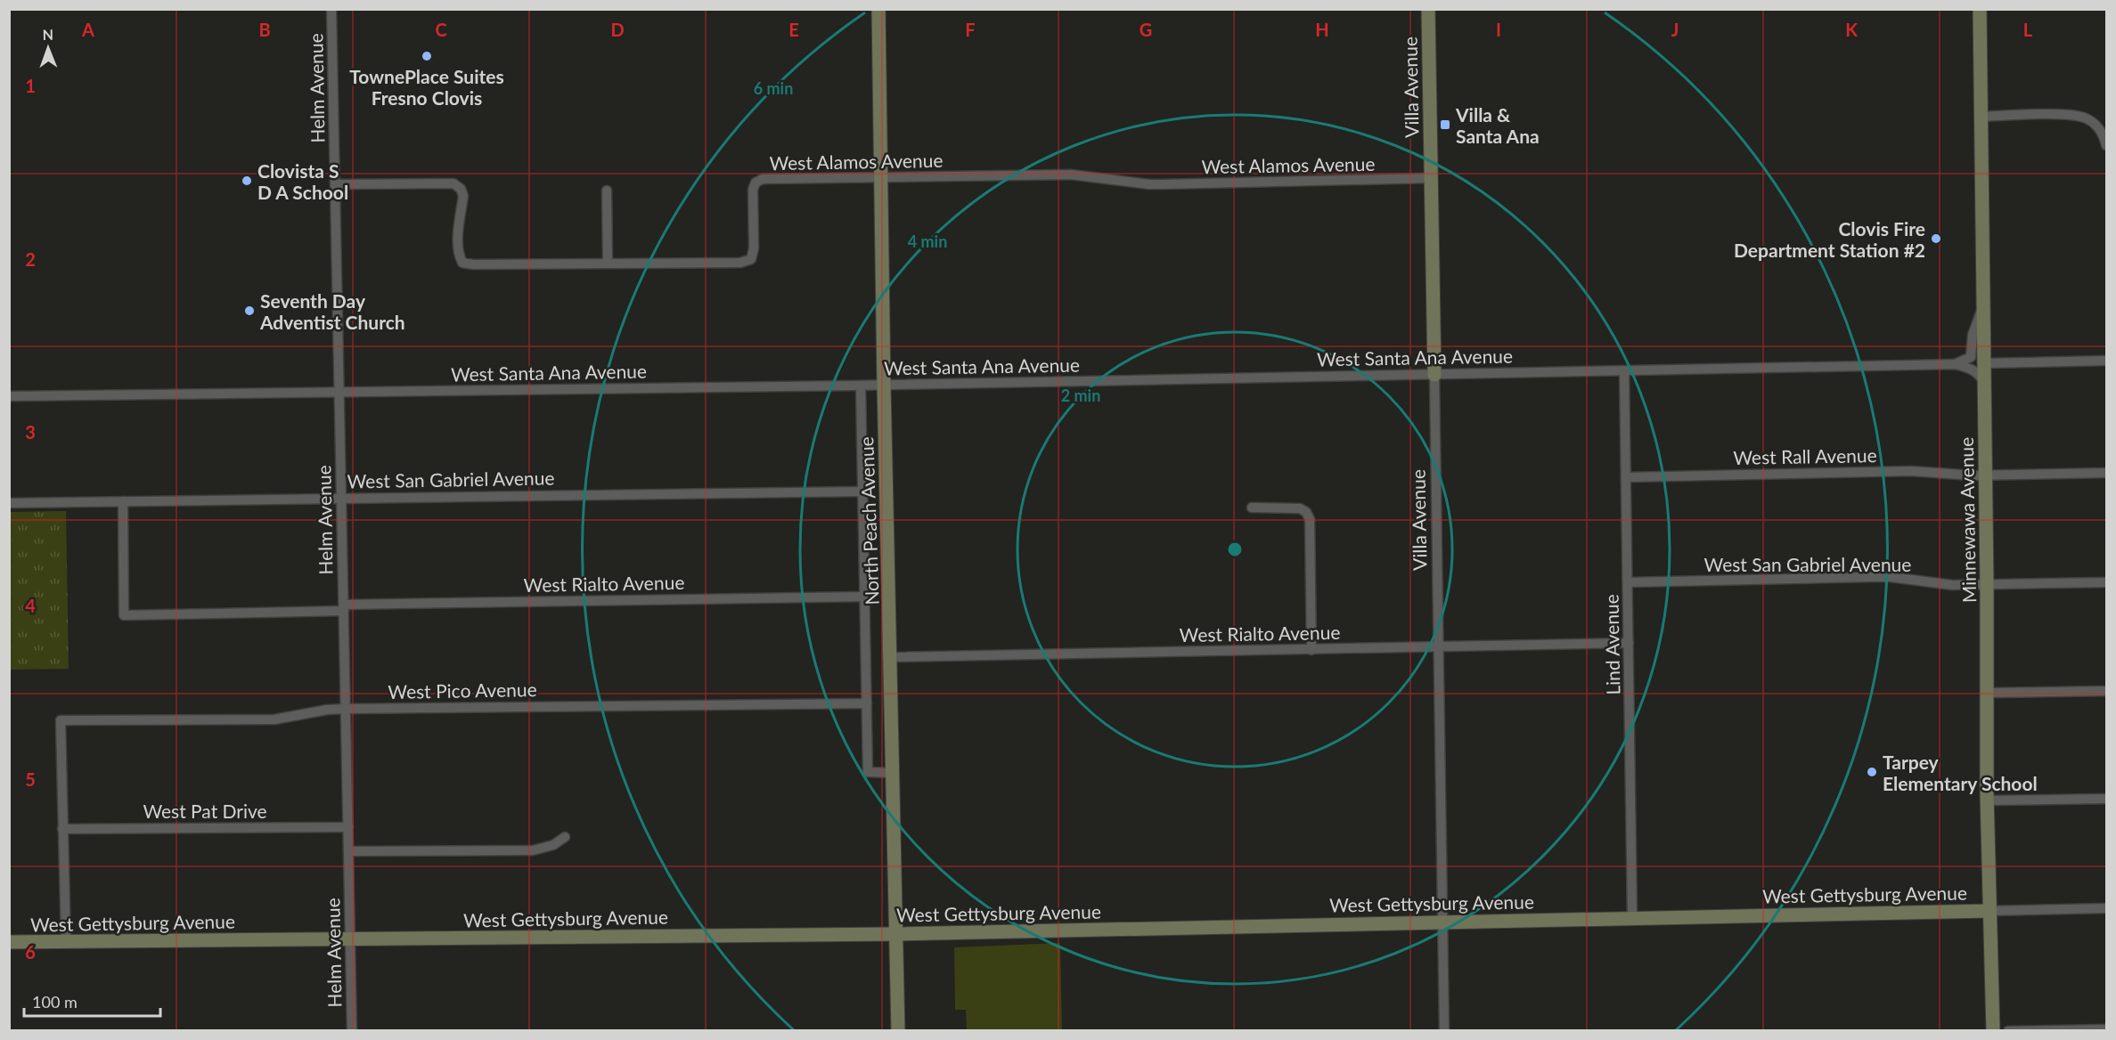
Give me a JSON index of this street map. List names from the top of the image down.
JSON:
{
  "streets": {
    "street": [
      "Villa Avenue",
      "Helm Avenue",
      "West Alamos Avenue",
      "West Santa Ana Avenue",
      "West Rall Avenue",
      "West San Gabriel Avenue",
      "Minnewawa Avenue",
      "North Peach Avenue",
      "West Rialto Avenue",
      "Lind Avenue",
      "West Pico Avenue",
      "West Pat Drive",
      "West Gettysburg Avenue"
    ]
  },
  "crossings": [
    ["Villa Avenue", "West Alamos Avenue"],
    ["Villa Avenue", "West Santa Ana Avenue"],
    ["Villa Avenue", "West Rialto Avenue"],
    ["Villa Avenue", "West Gettysburg Avenue"],
    ["Helm Avenue", "West Alamos Avenue"],
    ["Helm Avenue", "West Santa Ana Avenue"],
    ["Helm Avenue", "West San Gabriel Avenue"],
    ["Helm Avenue", "West Rialto Avenue"],
    ["Helm Avenue", "West Pico Avenue"],
    ["Helm Avenue", "West Pat Drive"],
    ["Helm Avenue", "West Gettysburg Avenue"],
    ["West Alamos Avenue", "North Peach Avenue"],
    ["West Santa Ana Avenue", "Minnewawa Avenue"],
    ["West Santa Ana Avenue", "North Peach Avenue"],
    ["West Santa Ana Avenue", "Lind Avenue"],
    ["West Rall Avenue", "Minnewawa Avenue"],
    ["West Rall Avenue", "Lind Avenue"],
    ["West San Gabriel Avenue", "Minnewawa Avenue"],
    ["West San Gabriel Avenue", "West Rialto Avenue"],
    ["West San Gabriel Avenue", "Lind Avenue"],
    ["Minnewawa Avenue", "West Gettysburg Avenue"],
    ["North Peach Avenue", "West Rialto Avenue"],
    ["North Peach Avenue", "West Gettysburg Avenue"],
    ["West Rialto Avenue", "Lind Avenue"],
    ["Lind Avenue", "West Gettysburg Avenue"],
    ["West Pico Avenue", "West Pat Drive"]
  ],
  "places": {
    "other": [
      "TownePlace Suites Fresno Clovis",
      "Clovista S D A School",
      "Clovis Fire Department Station #2",
      "Seventh Day Adventist Church",
      "Tarpey Elementary School"
    ],
    "transit": ["Villa & Santa Ana"]
  },
  "scale_bar": "100 m",
  "north": "top",
  "grid": {
    "columns": [
      "A",
      "B",
      "C",
      "D",
      "E",
      "F",
      "G",
      "H",
      "I",
      "J",
      "K",
      "L"
    ],
    "rows": [
      "1",
      "2",
      "3",
      "4",
      "5",
      "6"
    ]
  },
  "rings": ["6 min", "4 min", "2 min"]
}
